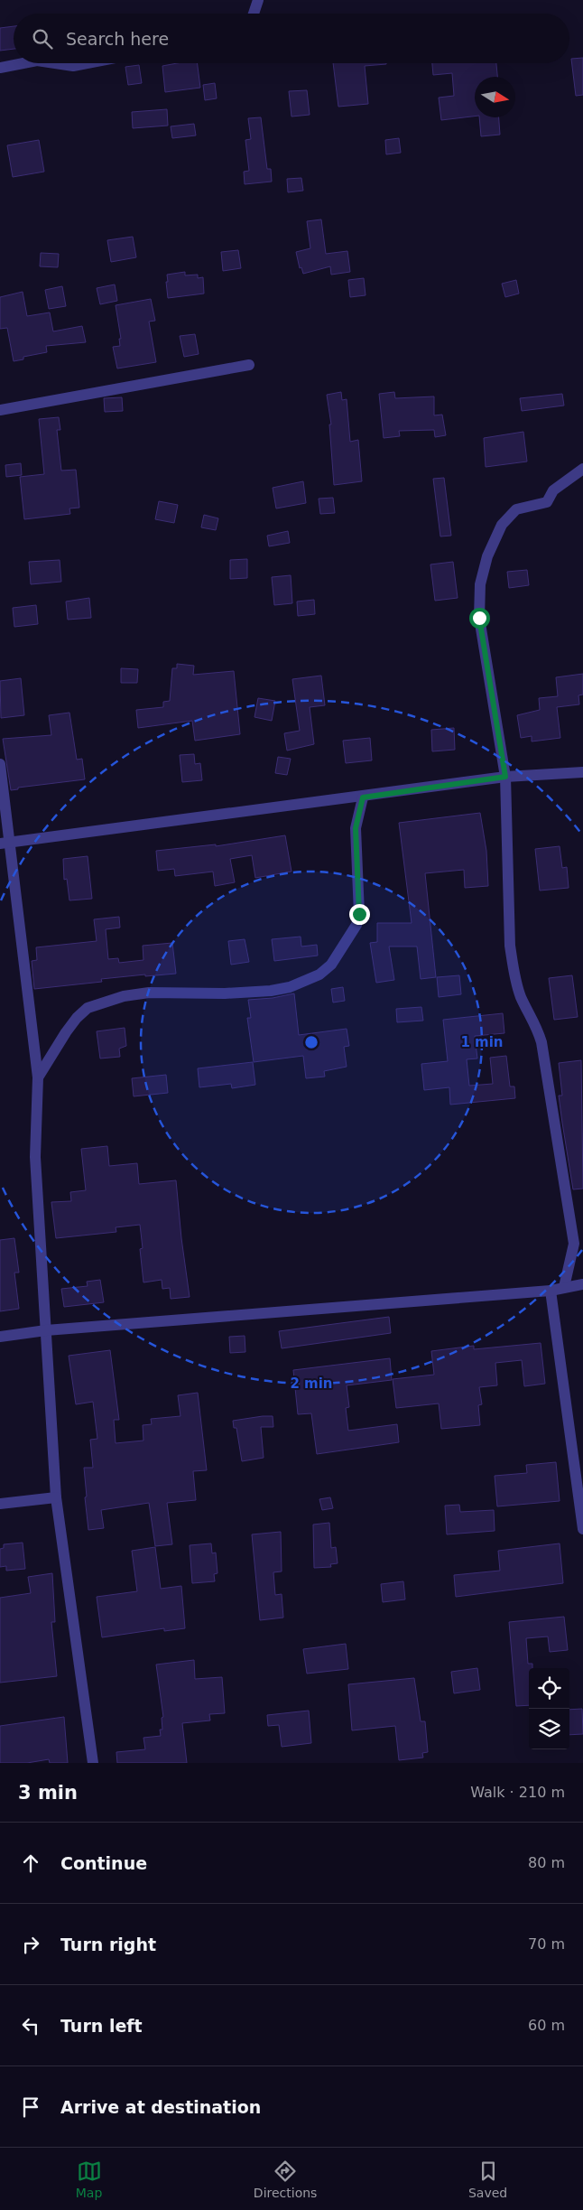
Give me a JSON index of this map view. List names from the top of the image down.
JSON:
{
  "north": "right",
  "page": {
    "search": "Search here",
    "heading": ["3 min", "Walk · 210 m"],
    "list": [
      ["Continue", "80 m"],
      ["Turn right", "70 m"],
      ["Turn left", "60 m"],
      "Arrive at destination"
    ],
    "nav": ["Map", "Directions", "Saved"]
  },
  "rings": ["1 min", "2 min"]
}
